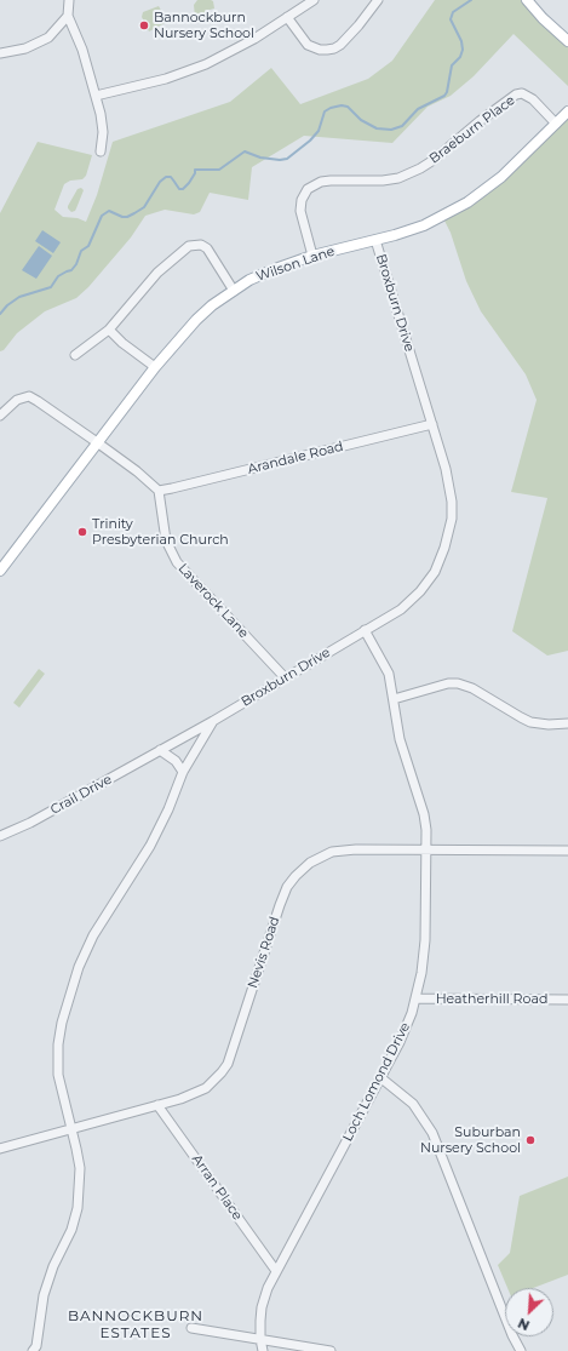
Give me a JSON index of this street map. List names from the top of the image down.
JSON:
{
  "streets": {
    "main road": ["Wilson Lane"],
    "street": [
      "Braeburn Place",
      "Broxburn Drive",
      "Arandale Road",
      "Laverock Lane",
      "Crail Drive",
      "Nevis Road",
      "Heatherhill Road",
      "Loch Lomond Drive",
      "Arran Place"
    ]
  },
  "crossings": [
    ["Braeburn Place", "Wilson Lane"],
    ["Wilson Lane", "Broxburn Drive"],
    ["Broxburn Drive", "Arandale Road"],
    ["Broxburn Drive", "Laverock Lane"],
    ["Broxburn Drive", "Crail Drive"],
    ["Broxburn Drive", "Nevis Road"],
    ["Broxburn Drive", "Loch Lomond Drive"],
    ["Arandale Road", "Laverock Lane"],
    ["Nevis Road", "Loch Lomond Drive"],
    ["Nevis Road", "Arran Place"],
    ["Heatherhill Road", "Loch Lomond Drive"],
    ["Loch Lomond Drive", "Arran Place"]
  ],
  "districts": ["BANNOCKBURN ESTATES"],
  "places": ["Bannockburn Nursery School", "Trinity Presbyterian Church", "Suburban Nursery School"],
  "north": "bottom left"
}
